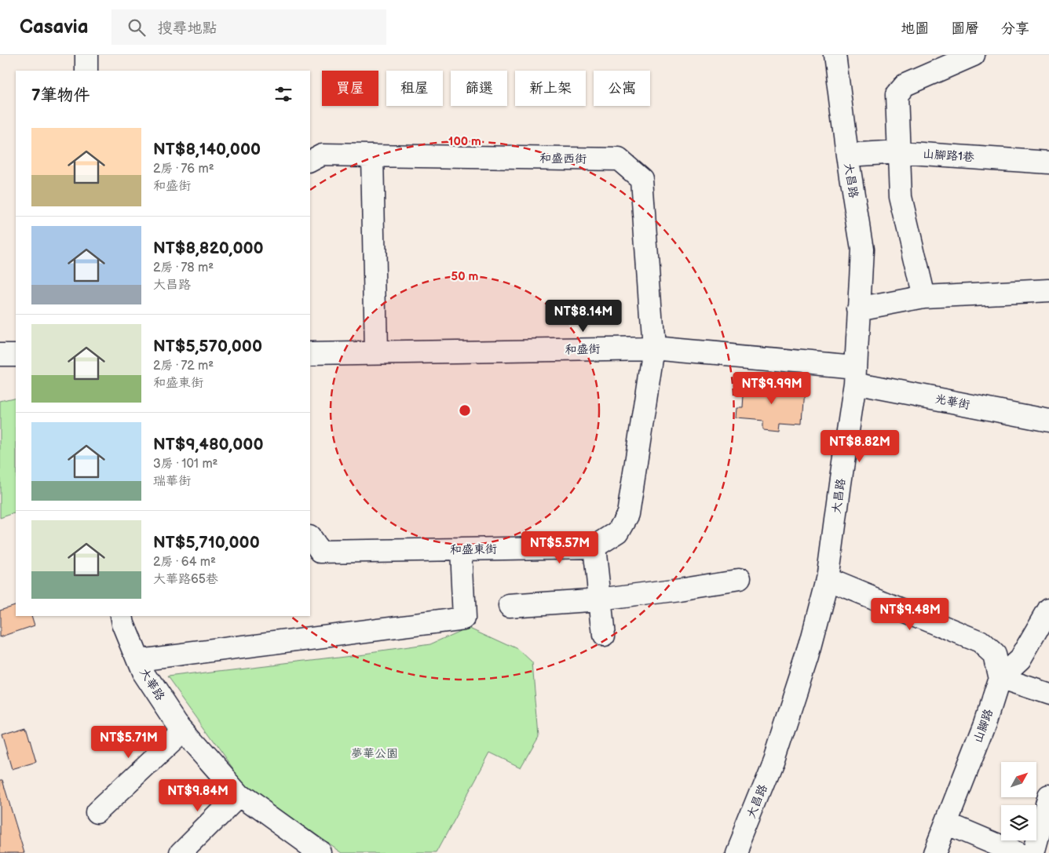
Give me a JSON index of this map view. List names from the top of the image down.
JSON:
{
  "streets": {
    "street": [
      "山腳路1巷",
      "和盛西街",
      "大昌路",
      "和盛街",
      "光華街",
      "和盛東街",
      "大華路",
      "山腳路"
    ]
  },
  "crossings": [
    ["山腳路1巷", "大昌路"],
    ["和盛西街", "和盛街"],
    ["大昌路", "和盛街"],
    ["大昌路", "光華街"],
    ["和盛街", "光華街"]
  ],
  "parks": ["夢華公園"],
  "north": "top right",
  "page": {
    "header": "Casavia",
    "search": "搜尋地點",
    "nav": ["地圖", "圖層", "分享"],
    "chip": [
      "買屋",
      "租屋",
      "篩選",
      "新上架",
      "公寓"
    ],
    "heading": "7筆物件",
    "list": [
      {
        "name": "NT$8,140,000",
        "note": "2房 · 76 m² · 和盛街"
      },
      {
        "name": "NT$8,820,000",
        "note": "2房 · 78 m² · 大昌路"
      },
      {
        "name": "NT$5,570,000",
        "note": "2房 · 72 m² · 和盛東街"
      },
      {
        "name": "NT$9,480,000",
        "note": "3房 · 101 m² · 瑞華街"
      },
      {
        "name": "NT$5,710,000",
        "note": "2房 · 64 m² · 大華路65巷"
      }
    ],
    "price": [
      "NT$8.14M",
      "NT$9.99M",
      "NT$8.82M",
      "NT$5.57M",
      "NT$9.48M",
      "NT$5.71M",
      "NT$9.84M"
    ]
  },
  "rings": ["100 m", "50 m"]
}
